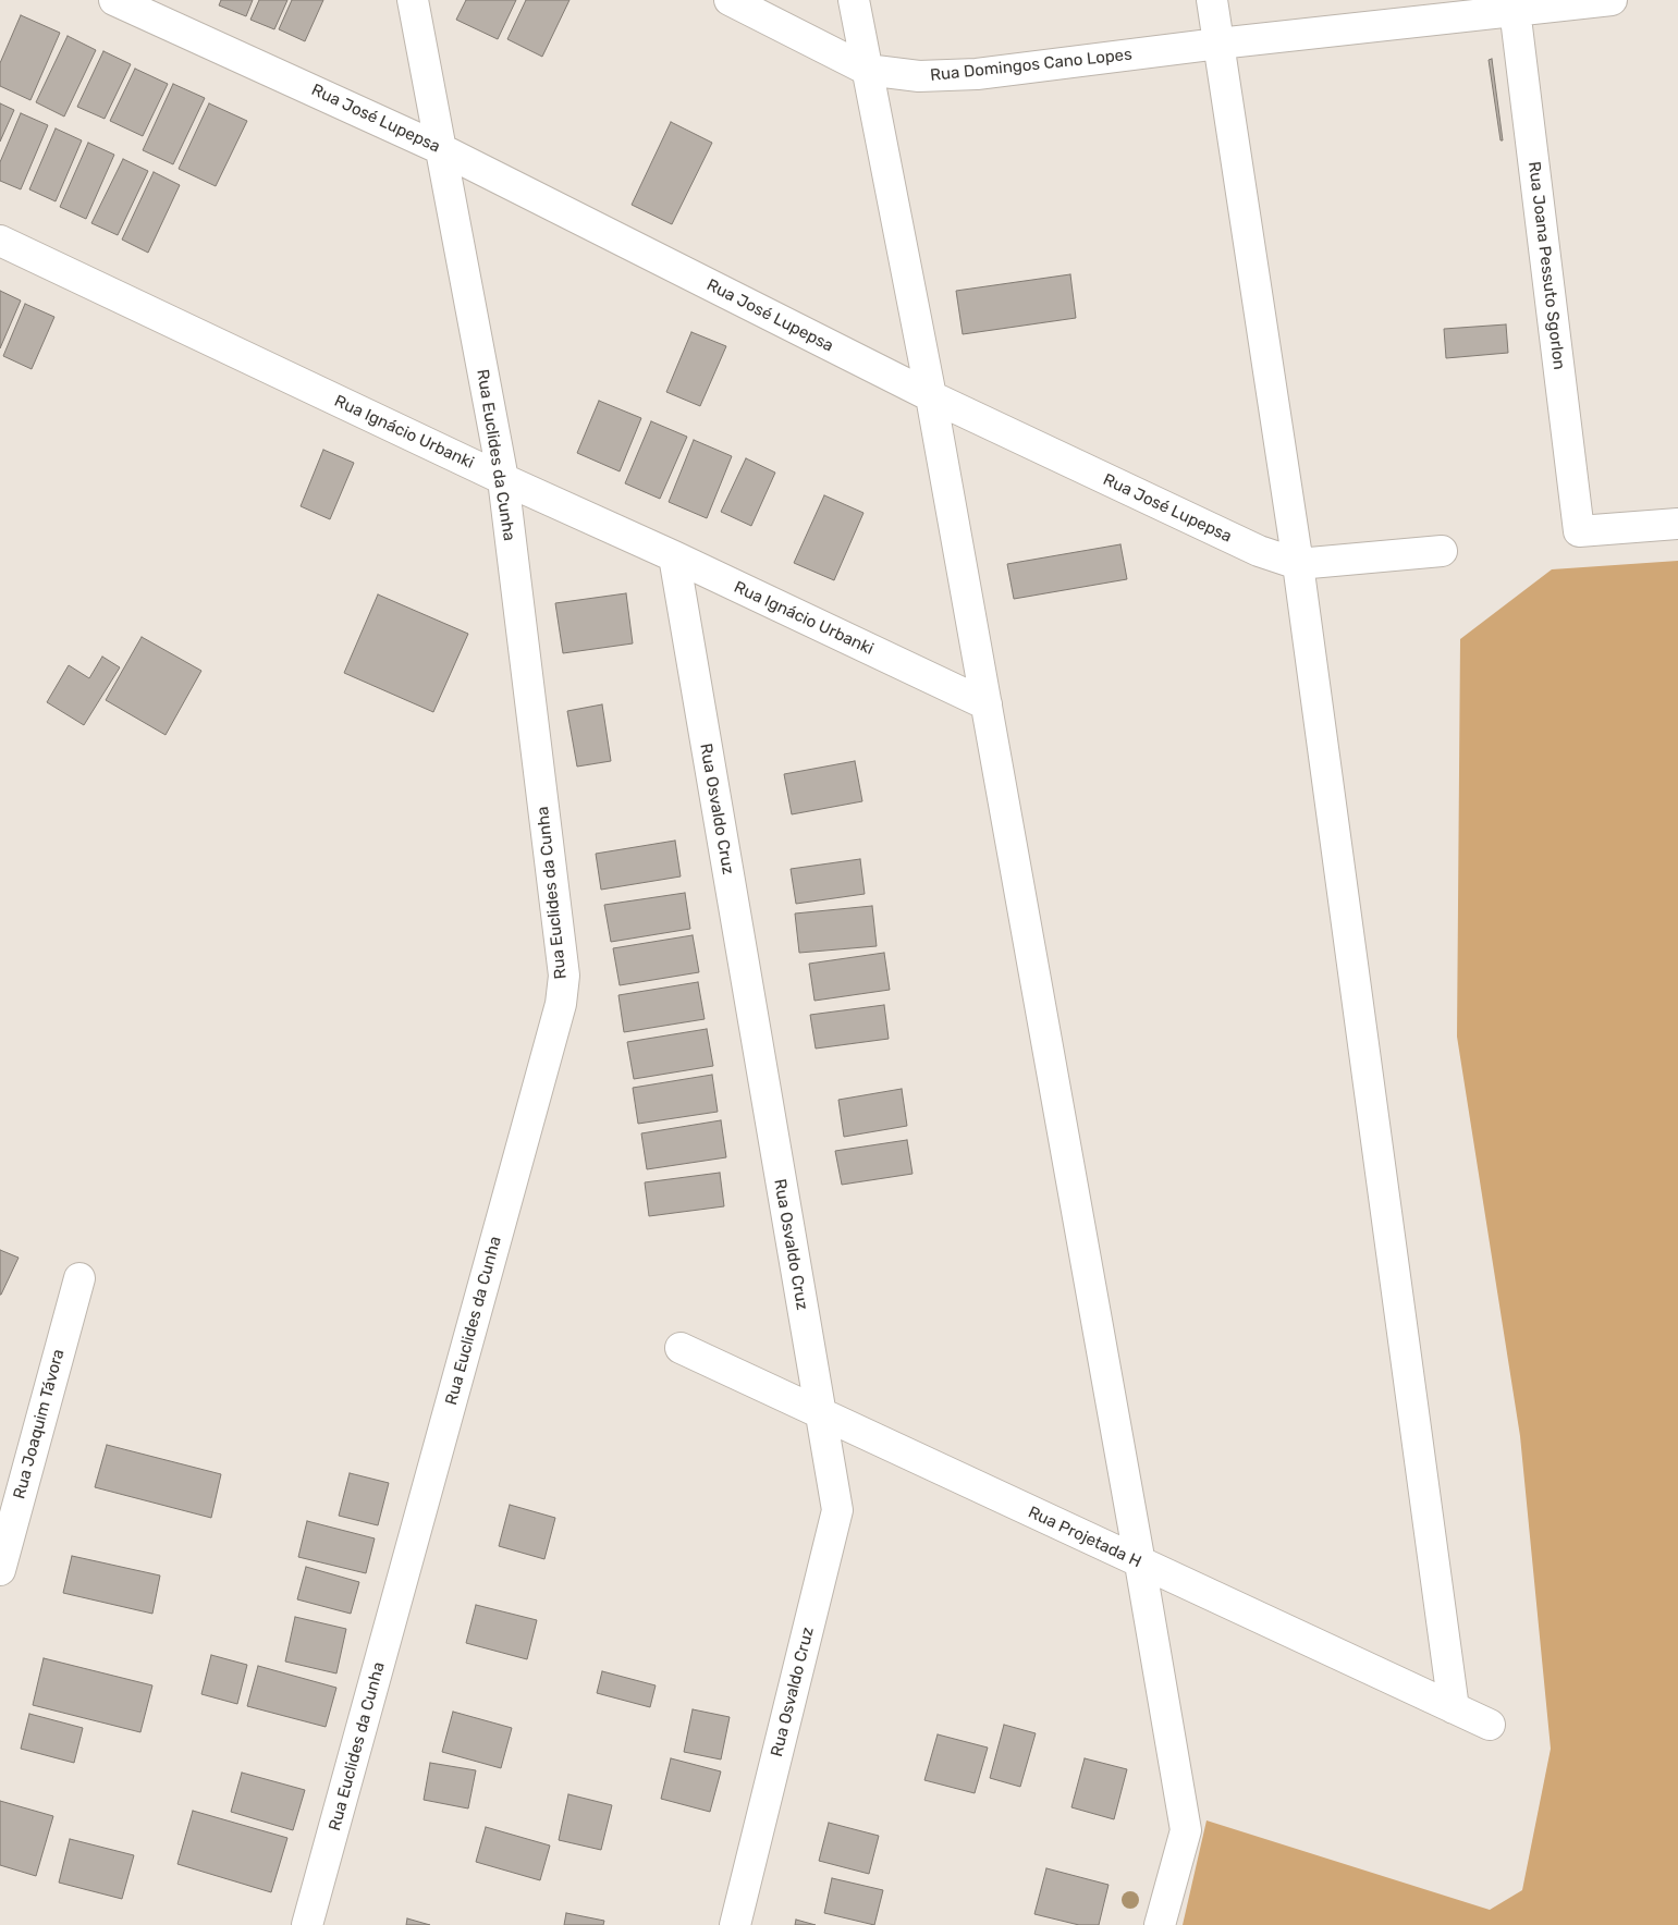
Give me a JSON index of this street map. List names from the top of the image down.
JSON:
{
  "streets": {
    "street": [
      "Rua Domingos Cano Lopes",
      "Rua José Lupepsa",
      "Rua Joana Pessuto Sgorlon",
      "Rua Ignácio Urbanki",
      "Rua Euclides da Cunha",
      "Rua Osvaldo Cruz",
      "Rua Joaquim Távora",
      "Rua Projetada H"
    ]
  },
  "crossings": [
    ["Rua Domingos Cano Lopes", "Rua Joana Pessuto Sgorlon"],
    ["Rua José Lupepsa", "Rua Euclides da Cunha"],
    ["Rua Ignácio Urbanki", "Rua Euclides da Cunha"],
    ["Rua Ignácio Urbanki", "Rua Osvaldo Cruz"],
    ["Rua Osvaldo Cruz", "Rua Projetada H"]
  ]
}
